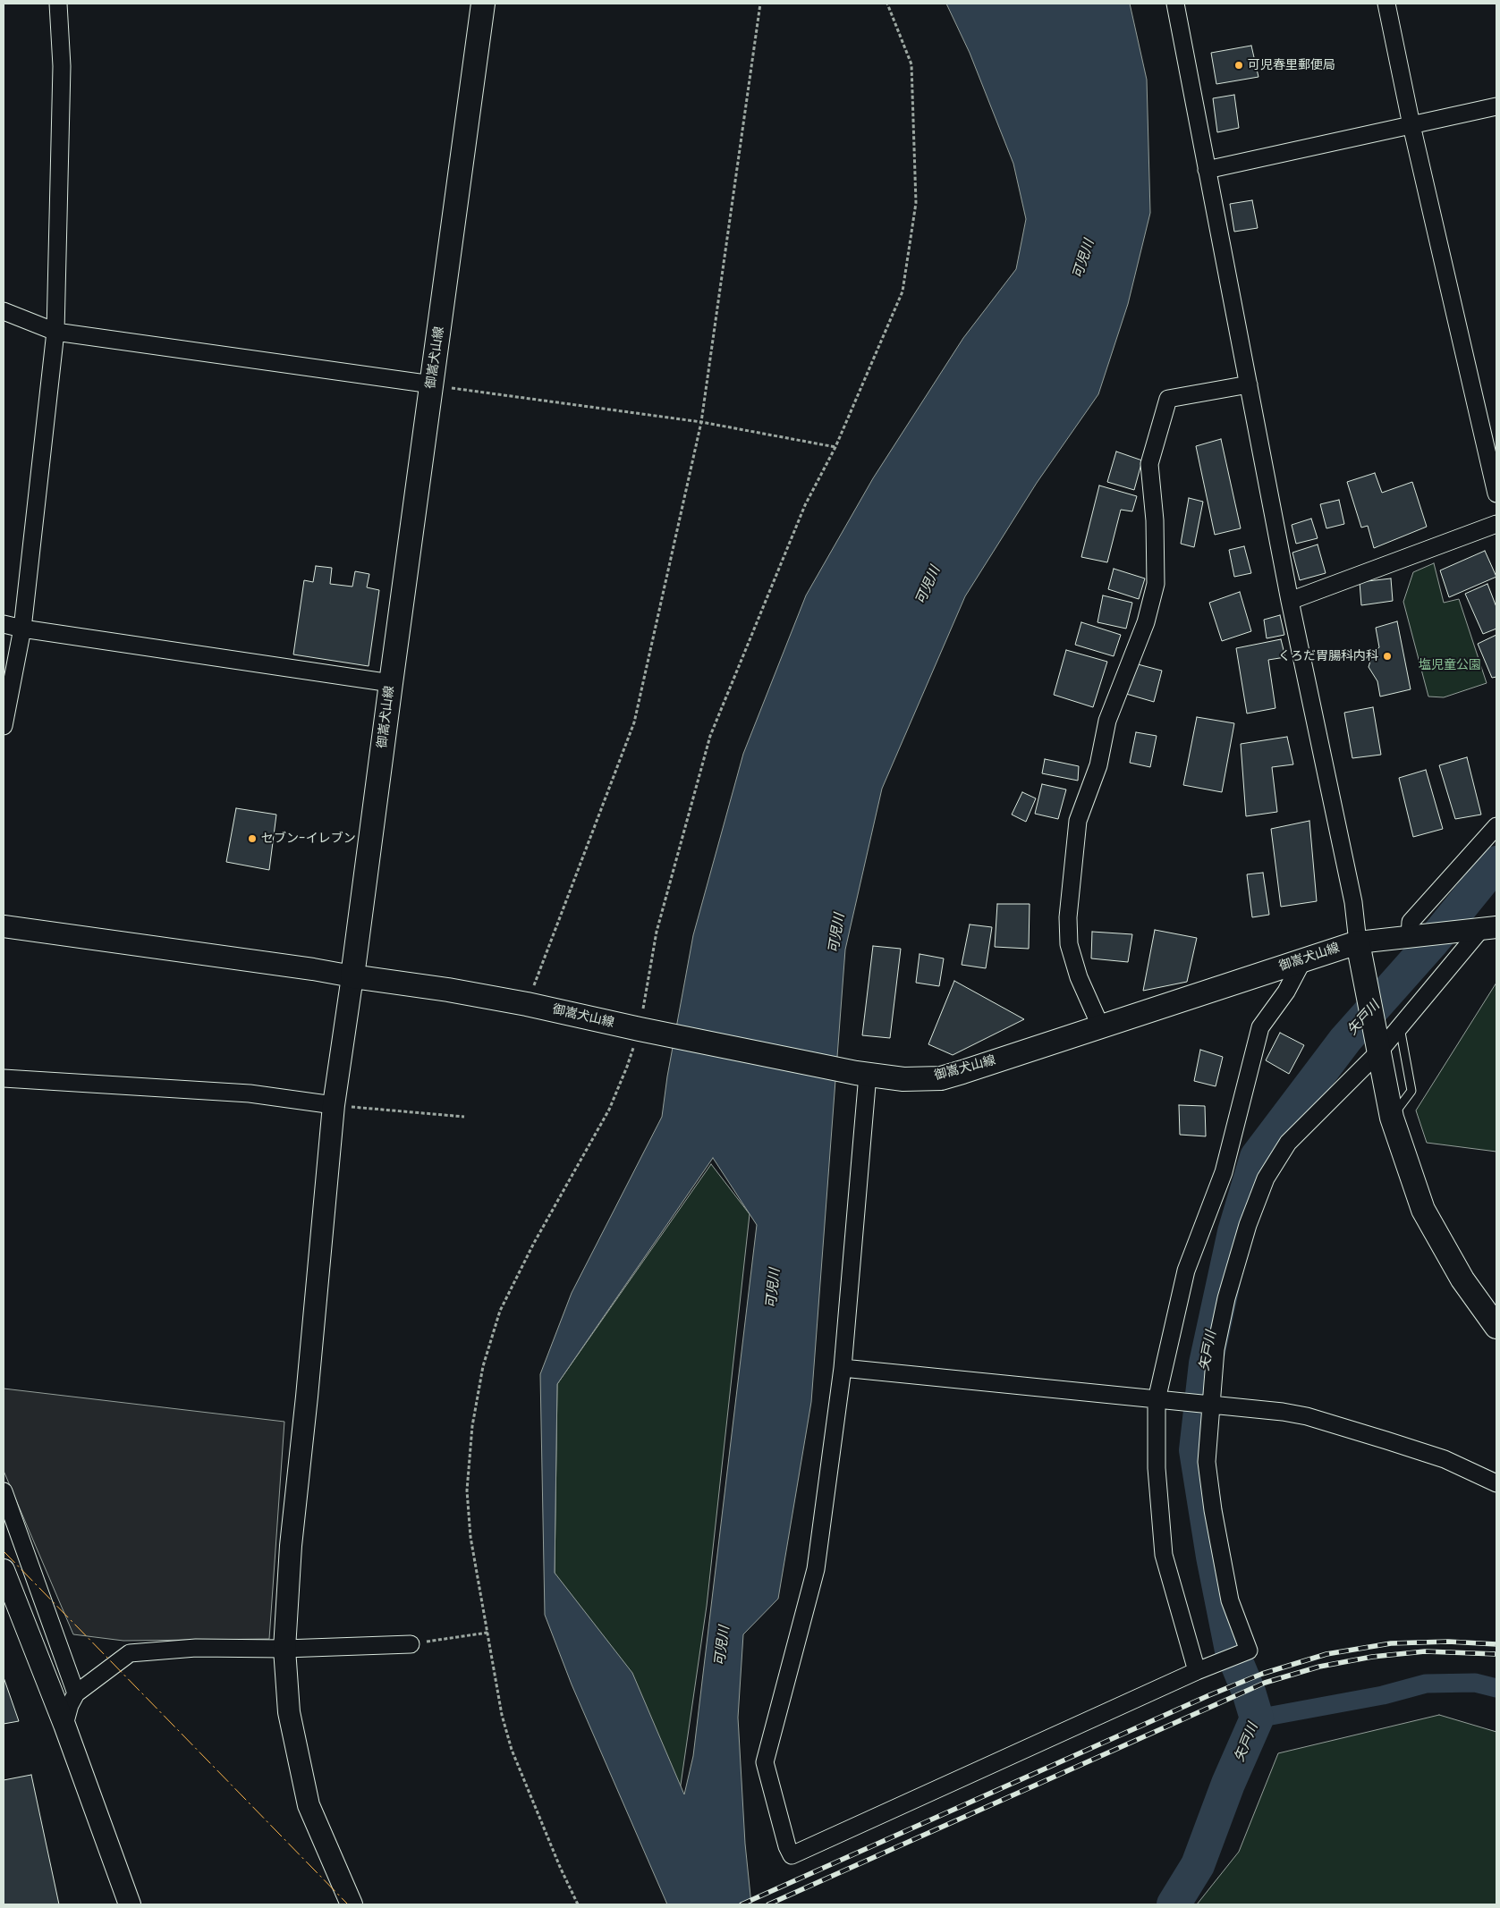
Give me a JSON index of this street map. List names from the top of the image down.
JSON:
{
  "streets": {
    "main road": ["御嵩犬山線"]
  },
  "water": ["可児川", "矢戸川"],
  "parks": ["塩児童公園"],
  "places": ["可児春里郵便局", "くろだ胃腸科内科", "セブン-イレブン"]
}
